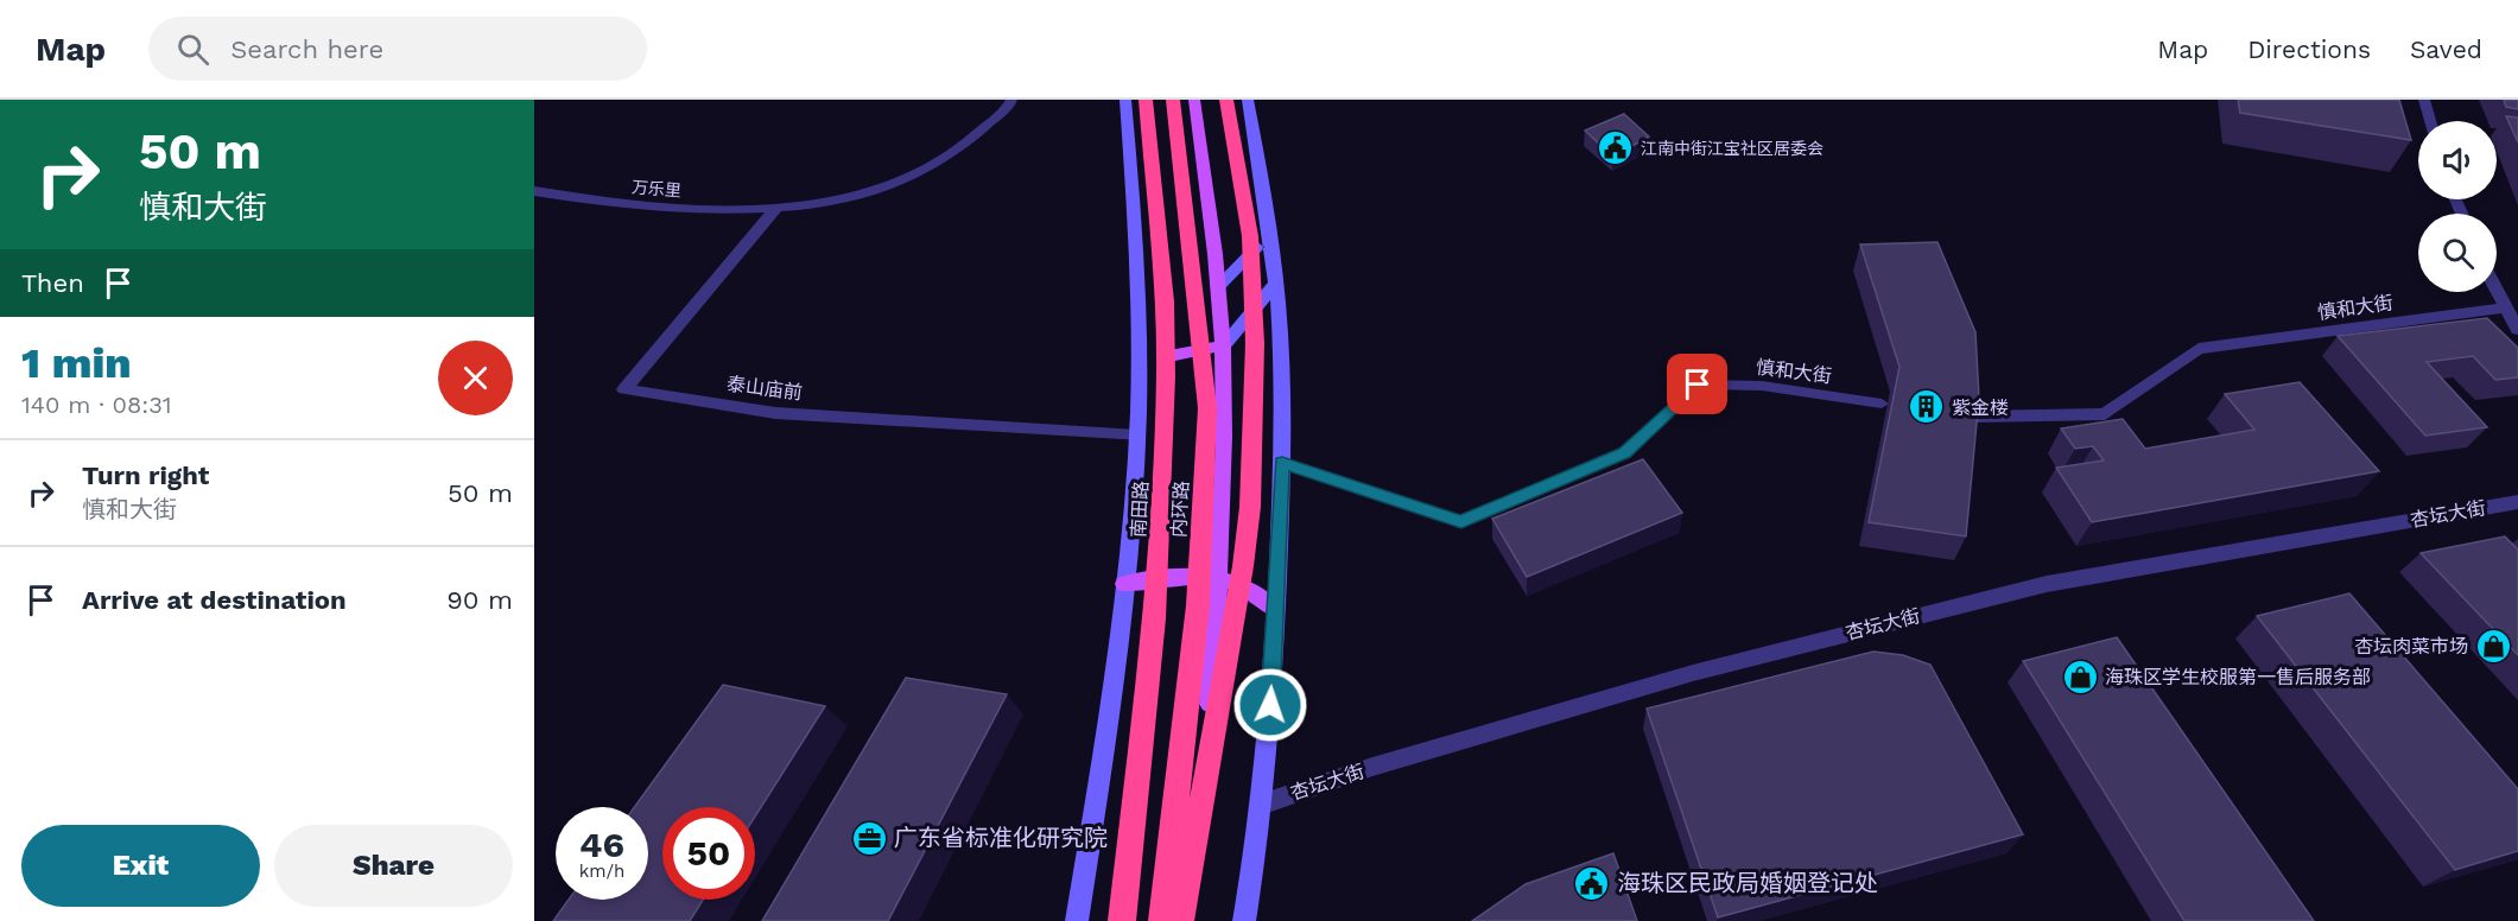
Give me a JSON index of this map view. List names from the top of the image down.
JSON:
{
  "streets": {
    "highway": ["内环路"],
    "main road": ["南田路"],
    "street": [
      "万乐里",
      "慎和大街",
      "泰山庙前",
      "杏坛大街"
    ]
  },
  "crossings": [
    ["万乐里", "泰山庙前"],
    ["南田路", "内环路"]
  ],
  "places": {
    "public building": ["江南中街江宝社区居委会", "海珠区民政局婚姻登记处"],
    "building": ["紫金楼"],
    "shop": ["杏坛肉菜市场", "海珠区学生校服第一售后服务部"],
    "office": ["广东省标准化研究院"]
  },
  "page": {
    "header": "Map",
    "search": "Search here",
    "nav": ["Map", "Directions", "Saved"],
    "turn": ["50 m", "慎和大街"],
    "then": "Then",
    "heading": ["1 min", "140 m · 08:31"],
    "list": [
      {
        "name": "Turn right",
        "note": "慎和大街",
        "value": "50 m"
      },
      {
        "name": "Arrive at destination",
        "value": "90 m"
      }
    ],
    "speed": "46 km/h",
    "limit": "50",
    "buttons": ["Exit", "Share"]
  }
}
